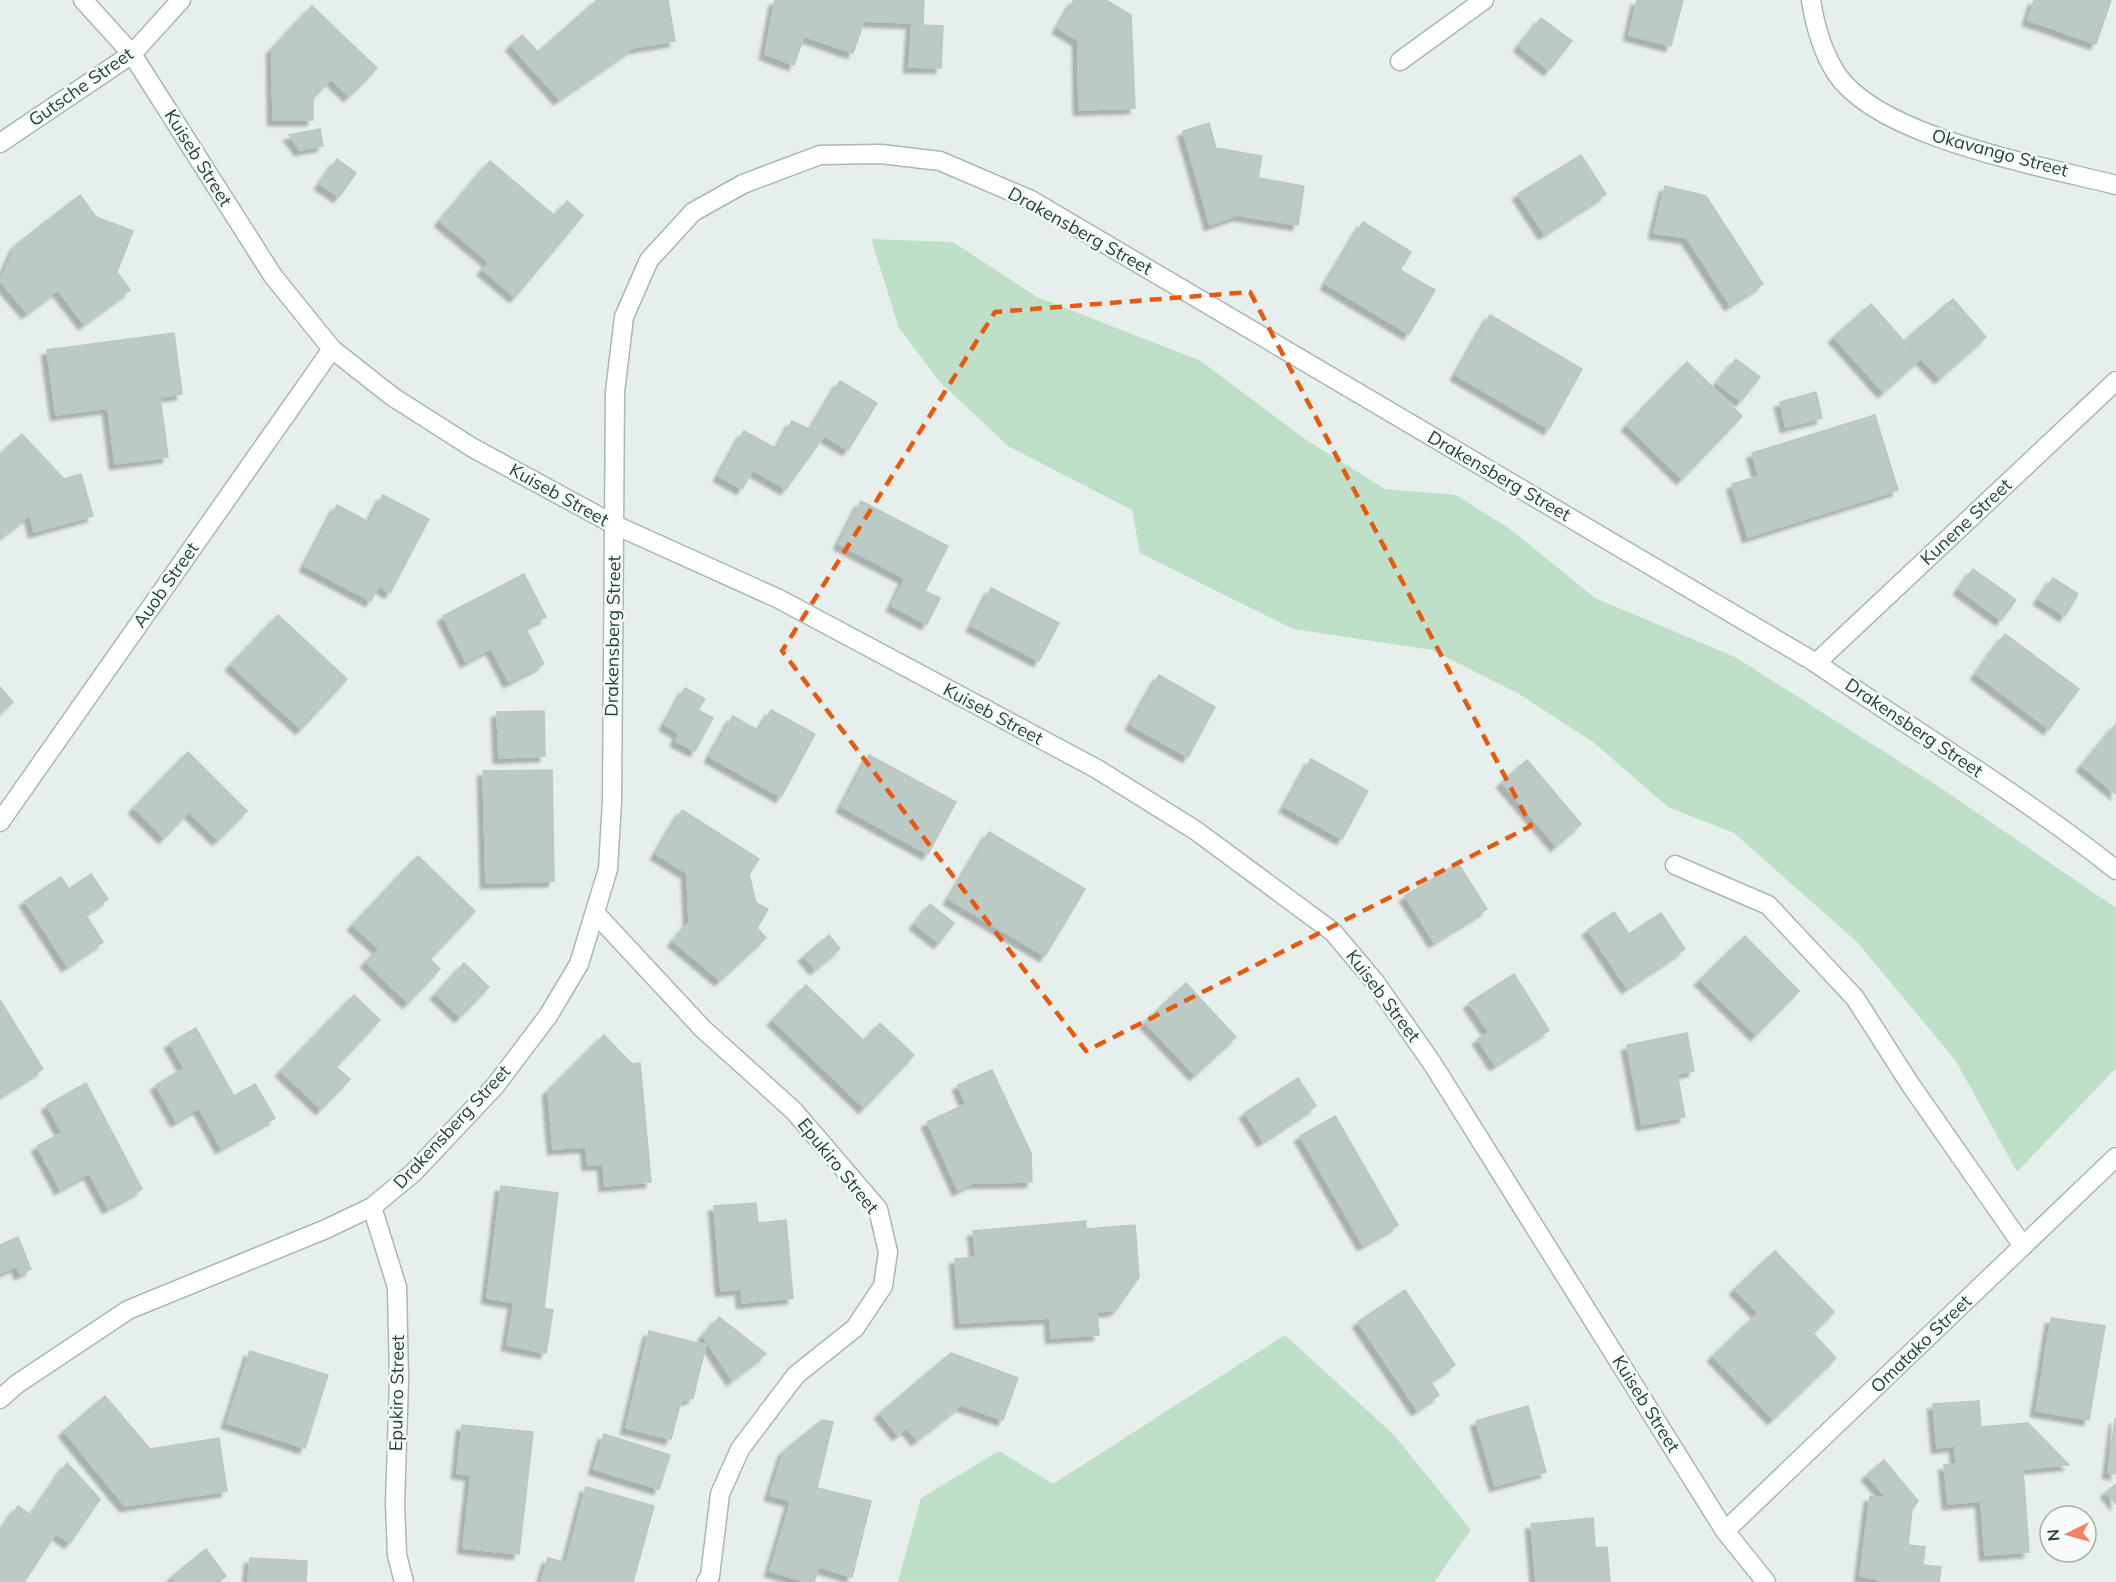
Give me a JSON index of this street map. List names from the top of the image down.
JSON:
{
  "streets": {
    "street": [
      "Gutsche Street",
      "Okavango Street",
      "Kuiseb Street",
      "Drakensberg Street",
      "Kunene Street",
      "Auob Street",
      "Epukiro Street",
      "Omatako Street"
    ]
  },
  "crossings": [
    ["Gutsche Street", "Kuiseb Street"],
    ["Kuiseb Street", "Drakensberg Street"],
    ["Kuiseb Street", "Auob Street"],
    ["Kuiseb Street", "Omatako Street"],
    ["Drakensberg Street", "Kunene Street"],
    ["Drakensberg Street", "Epukiro Street"]
  ],
  "north": "left"
}
